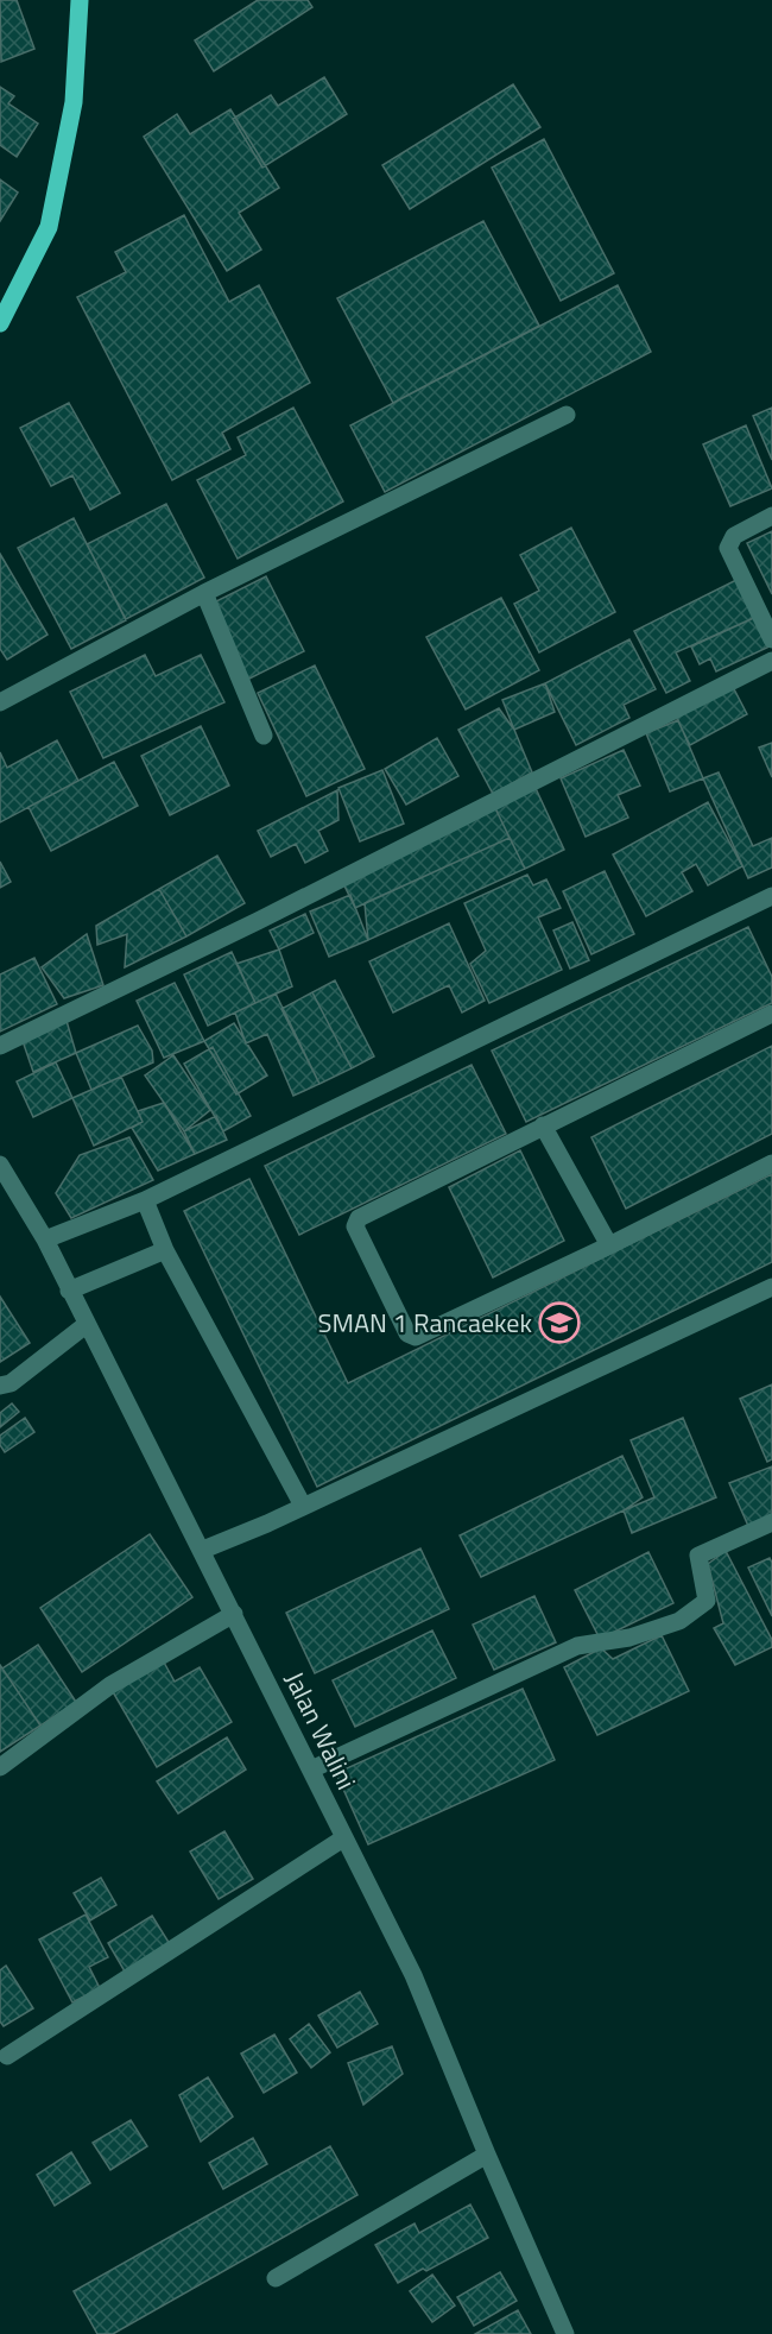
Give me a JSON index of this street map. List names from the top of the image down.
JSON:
{
  "streets": {
    "street": ["Jalan Walini"]
  },
  "places": {
    "school or university": ["SMAN 1 Rancaekek"]
  }
}
